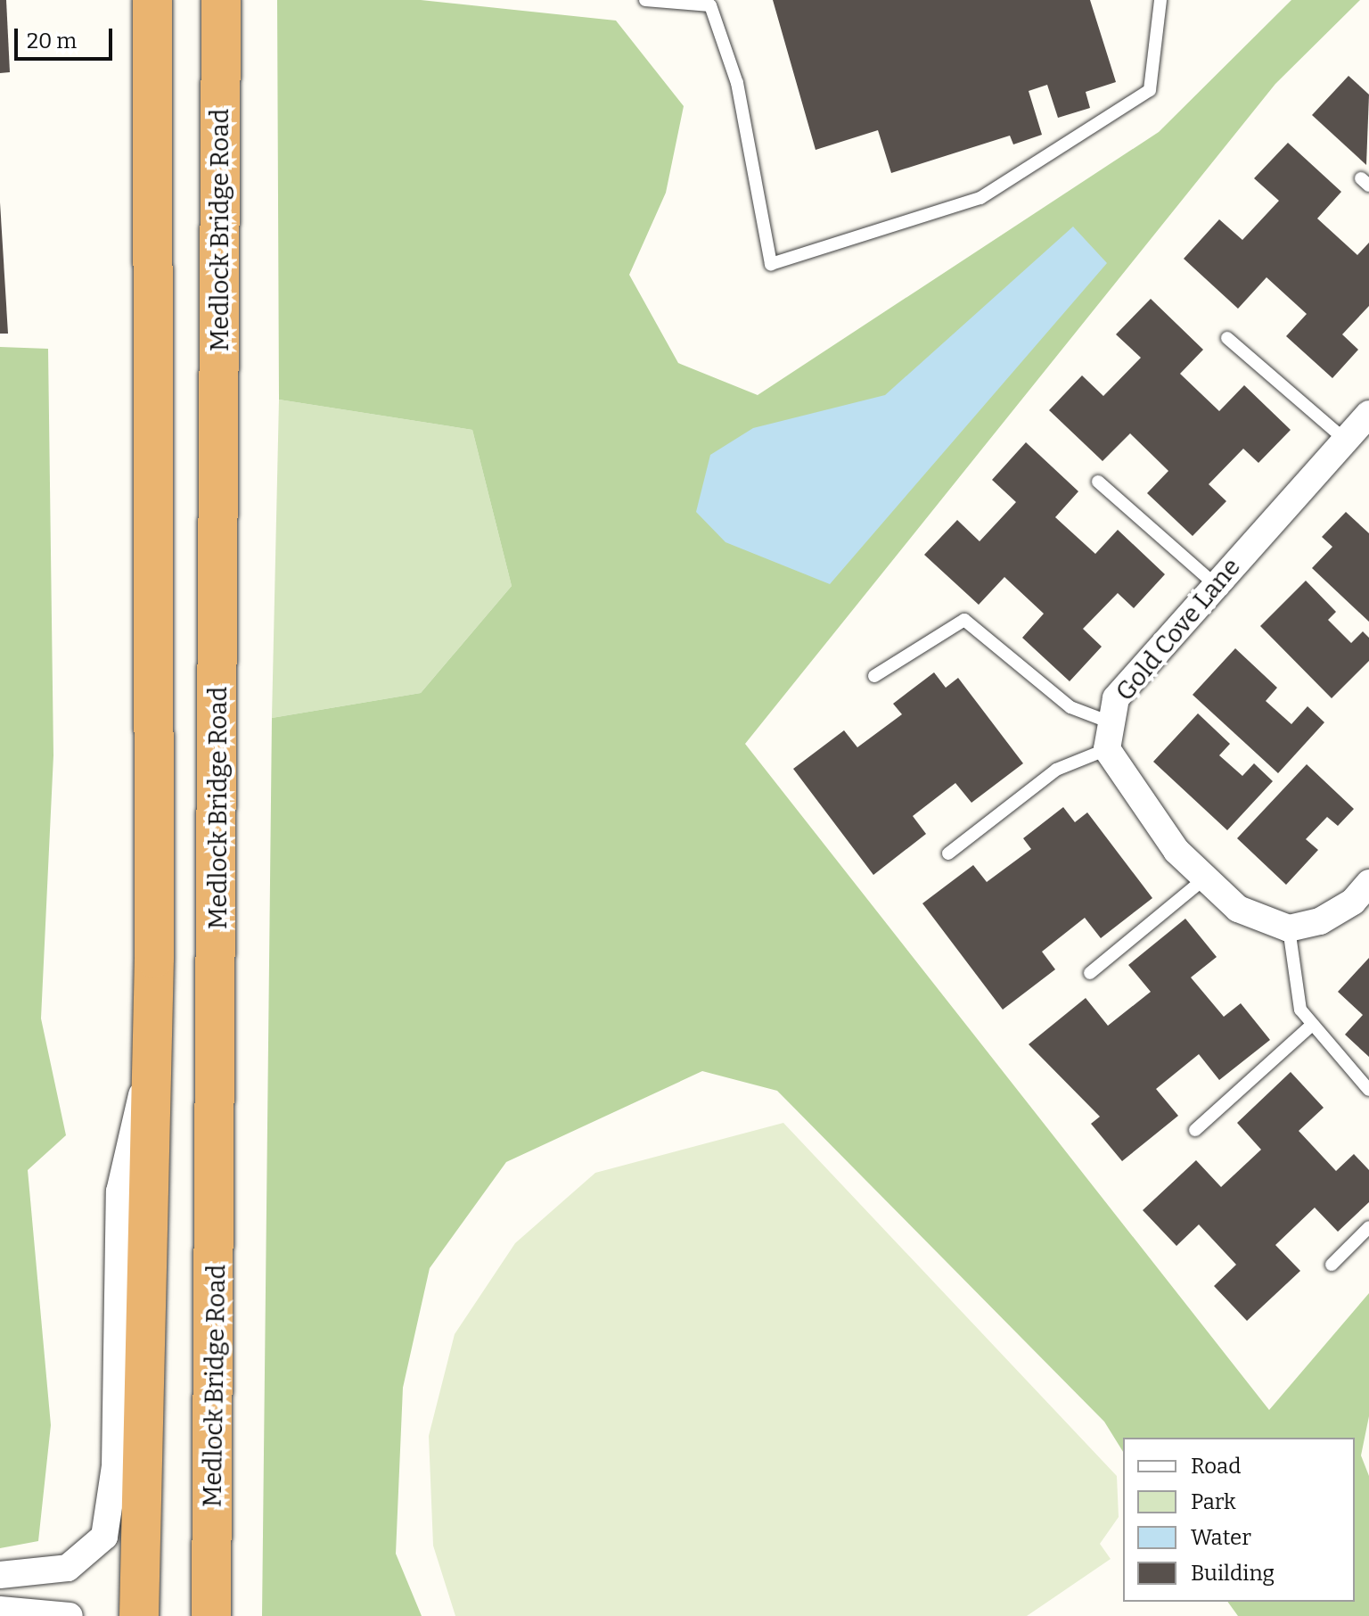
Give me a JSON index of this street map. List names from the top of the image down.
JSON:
{
  "streets": {
    "highway": ["Medlock Bridge Road"],
    "street": ["Gold Cove Lane"]
  },
  "legend": [
    "Road",
    "Park",
    "Water",
    "Building"
  ],
  "scale_bar": "20 m"
}
